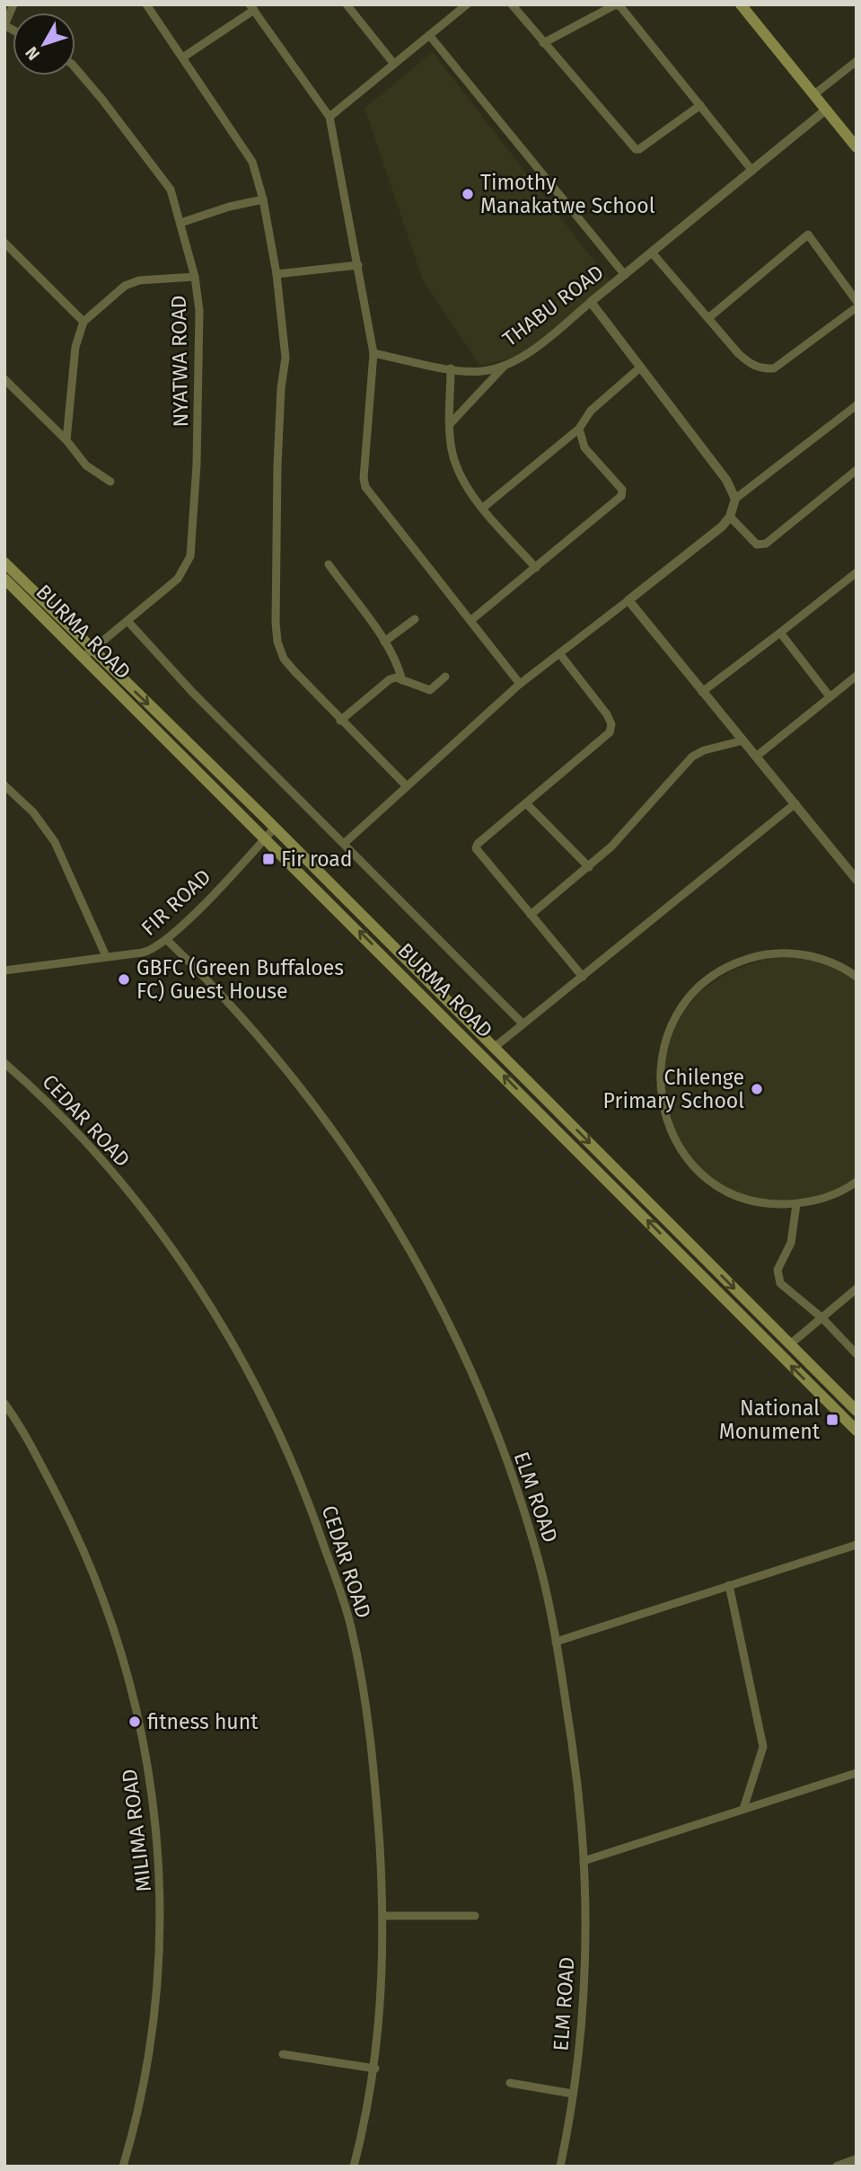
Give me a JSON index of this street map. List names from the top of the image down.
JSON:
{
  "streets": {
    "main road": ["BURMA ROAD"],
    "street": [
      "THABU ROAD",
      "NYATWA ROAD",
      "FIR ROAD",
      "CEDAR ROAD",
      "ELM ROAD",
      "MILIMA ROAD"
    ]
  },
  "crossings": [
    ["NYATWA ROAD", "BURMA ROAD"],
    ["BURMA ROAD", "FIR ROAD"],
    ["FIR ROAD", "ELM ROAD"]
  ],
  "places": {
    "other": [
      "Timothy Manakatwe School",
      "GBFC (Green Buffaloes FC) Guest House",
      "Chilenge Primary School",
      "fitness hunt"
    ],
    "transit": ["Fir road", "National Monument"]
  },
  "north": "bottom left"
}
